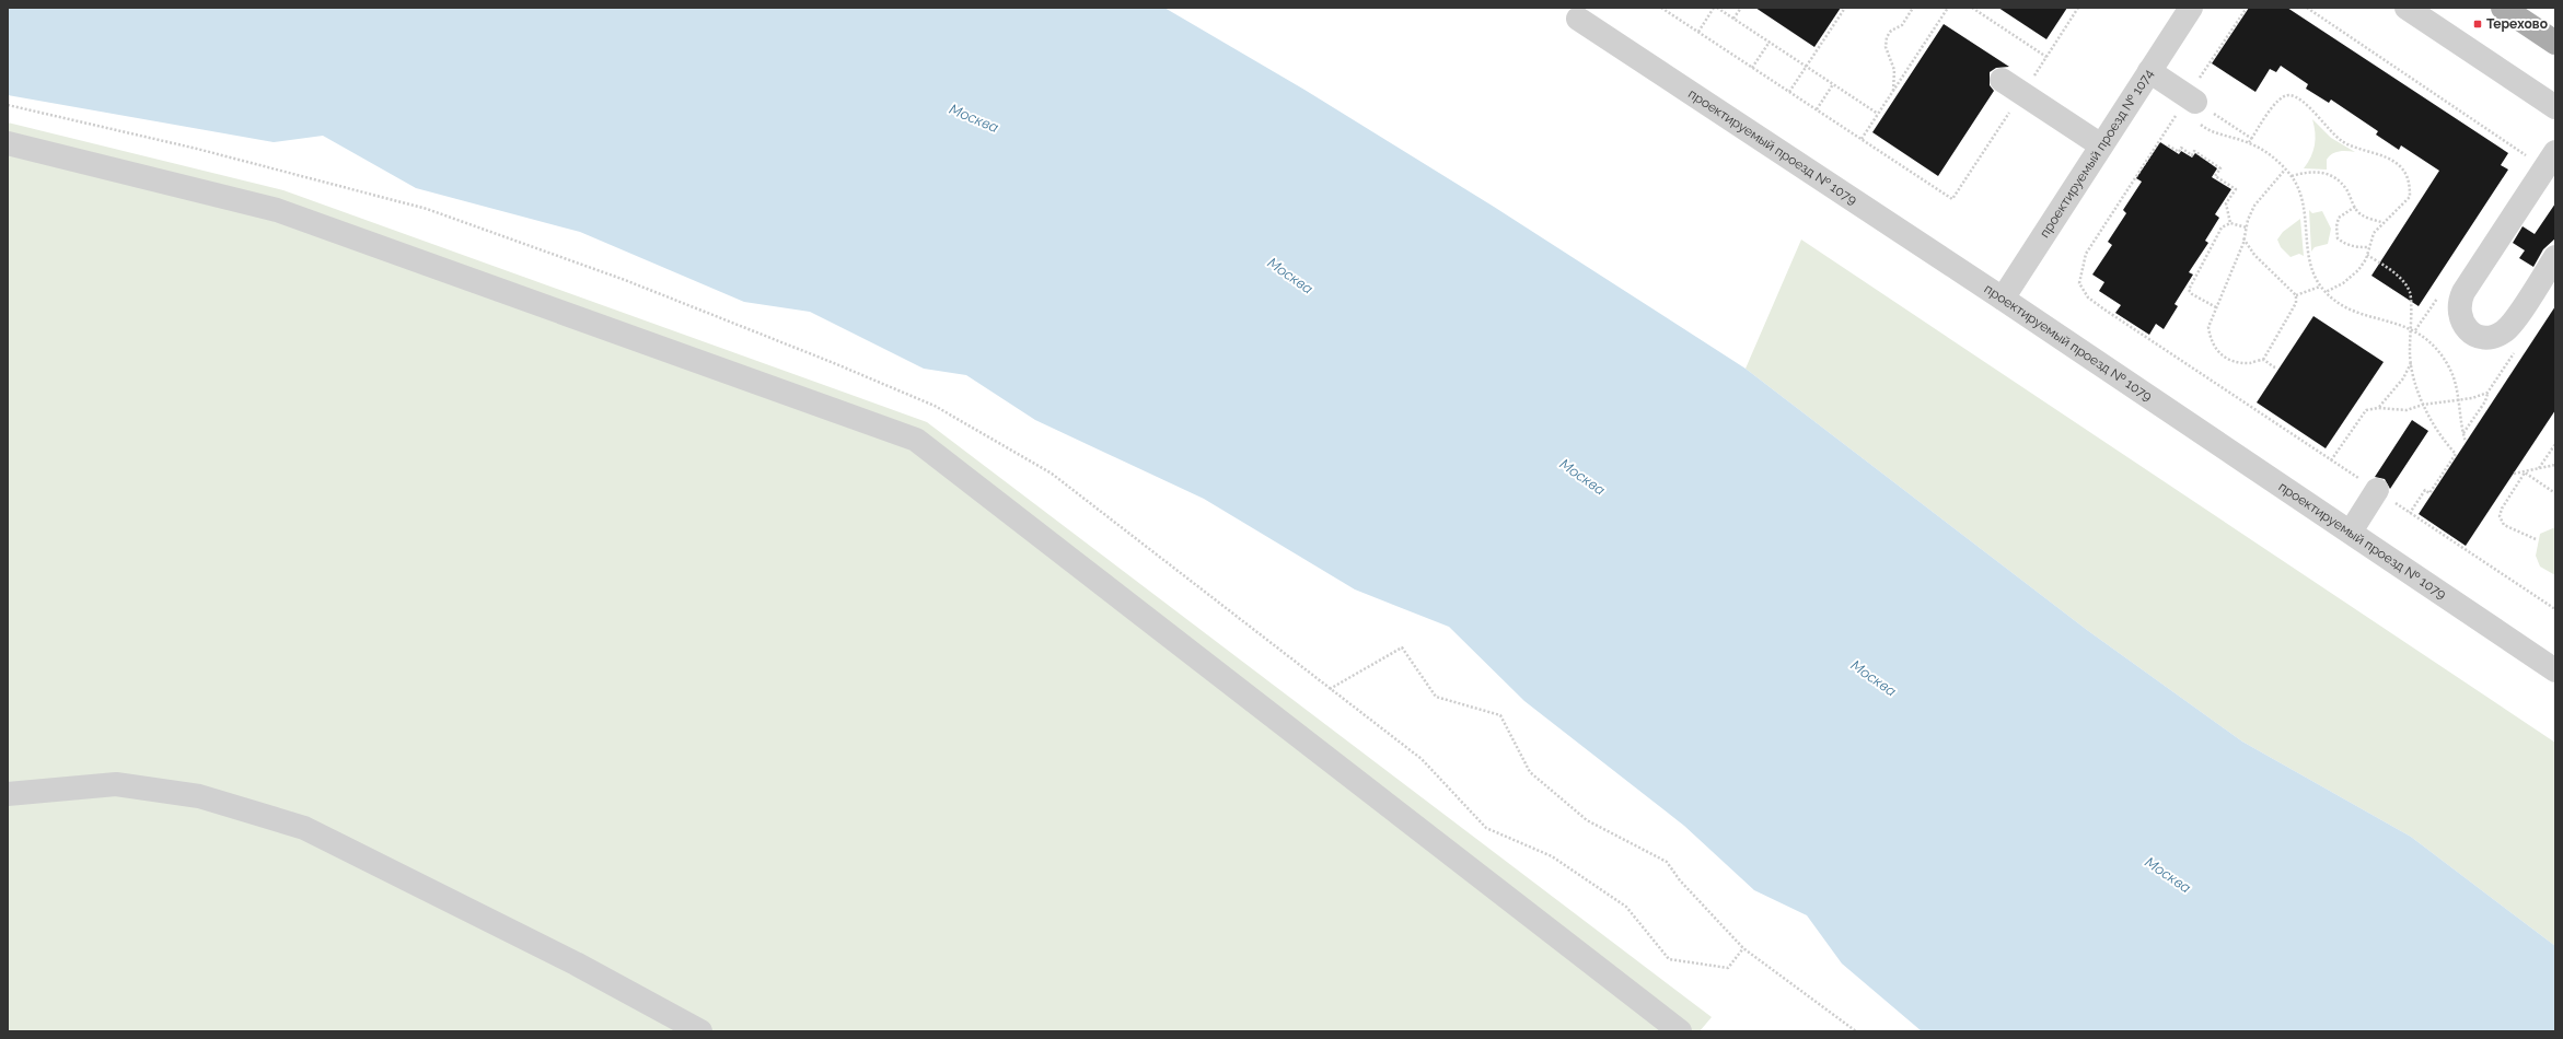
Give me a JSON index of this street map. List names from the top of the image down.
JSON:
{
  "streets": {
    "street": ["проектируемый проезд № 1079", "проектируемый проезд № 1074"]
  },
  "crossings": [
    ["проектируемый проезд № 1079", "проектируемый проезд № 1074"]
  ],
  "water": ["Москва"],
  "places": {
    "transit": ["Терехово"]
  }
}
